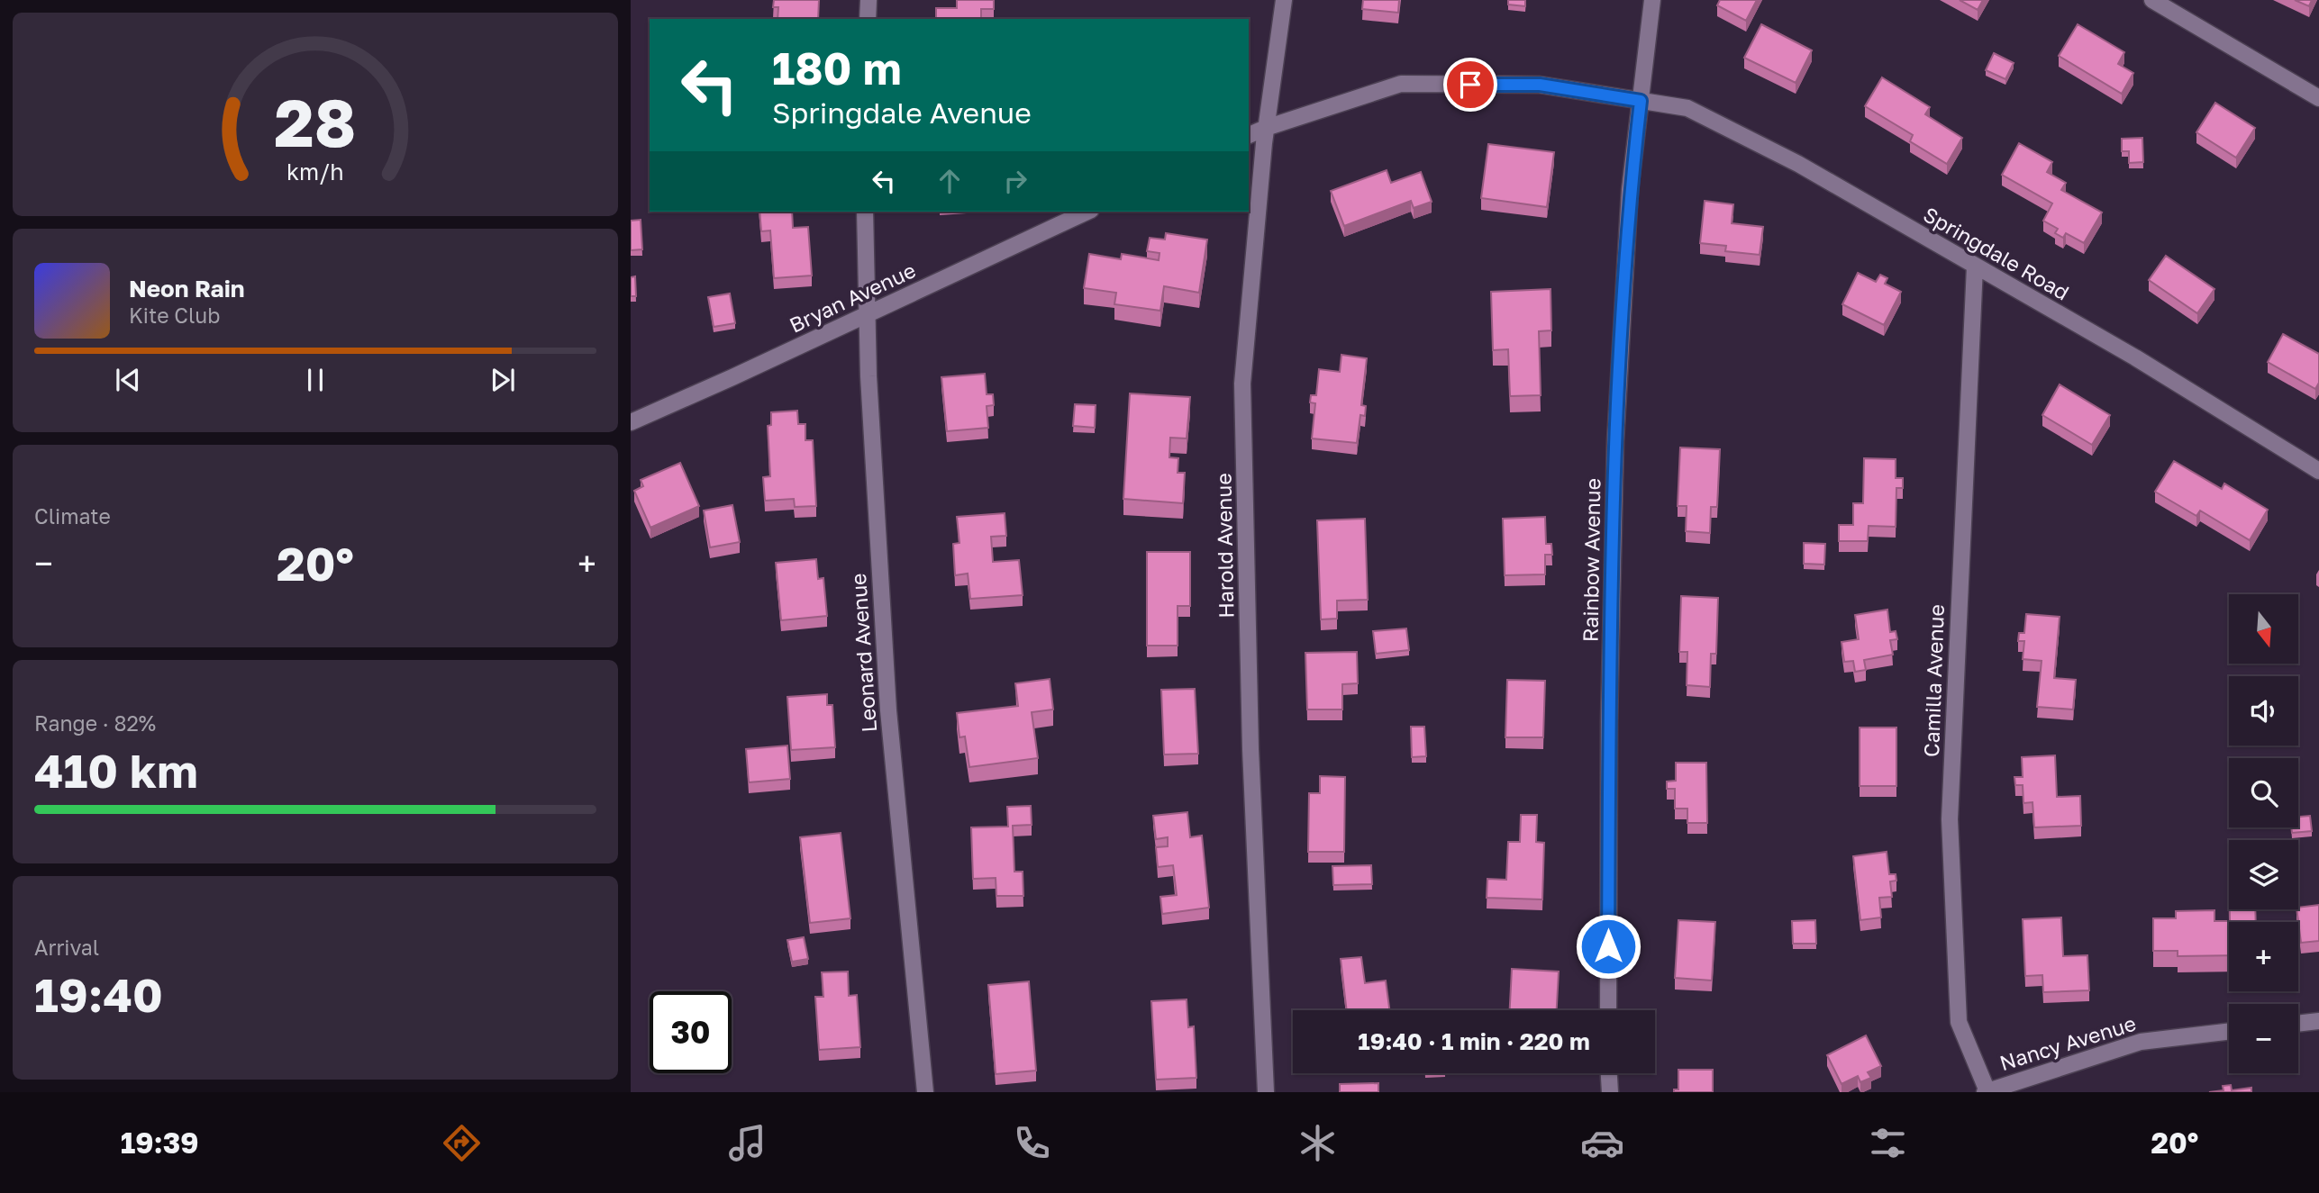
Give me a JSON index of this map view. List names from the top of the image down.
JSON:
{
  "streets": {
    "street": [
      "Springdale Road",
      "Bryan Avenue",
      "Harold Avenue",
      "Rainbow Avenue",
      "Leonard Avenue",
      "Camilla Avenue",
      "Nancy Avenue"
    ]
  },
  "crossings": [
    ["Springdale Road", "Harold Avenue"],
    ["Springdale Road", "Rainbow Avenue"],
    ["Springdale Road", "Camilla Avenue"],
    ["Bryan Avenue", "Leonard Avenue"],
    ["Camilla Avenue", "Nancy Avenue"]
  ],
  "north": "bottom",
  "page": {
    "turn": ["180 m", "Springdale Avenue"],
    "song": ["Neon Rain", "Kite Club"],
    "tile": [
      "Climate",
      ["Range · 82%", "410 km"],
      ["Arrival", "19:40"]
    ],
    "heat": ["−", "20°", "+"],
    "map_buttons": ["+", "−"],
    "limit": "30",
    "trip": "19:40 · 1 min · 220 m",
    "tabs": ["19:39", "20°"],
    "gauge": ["28", "km/h"]
  }
}
